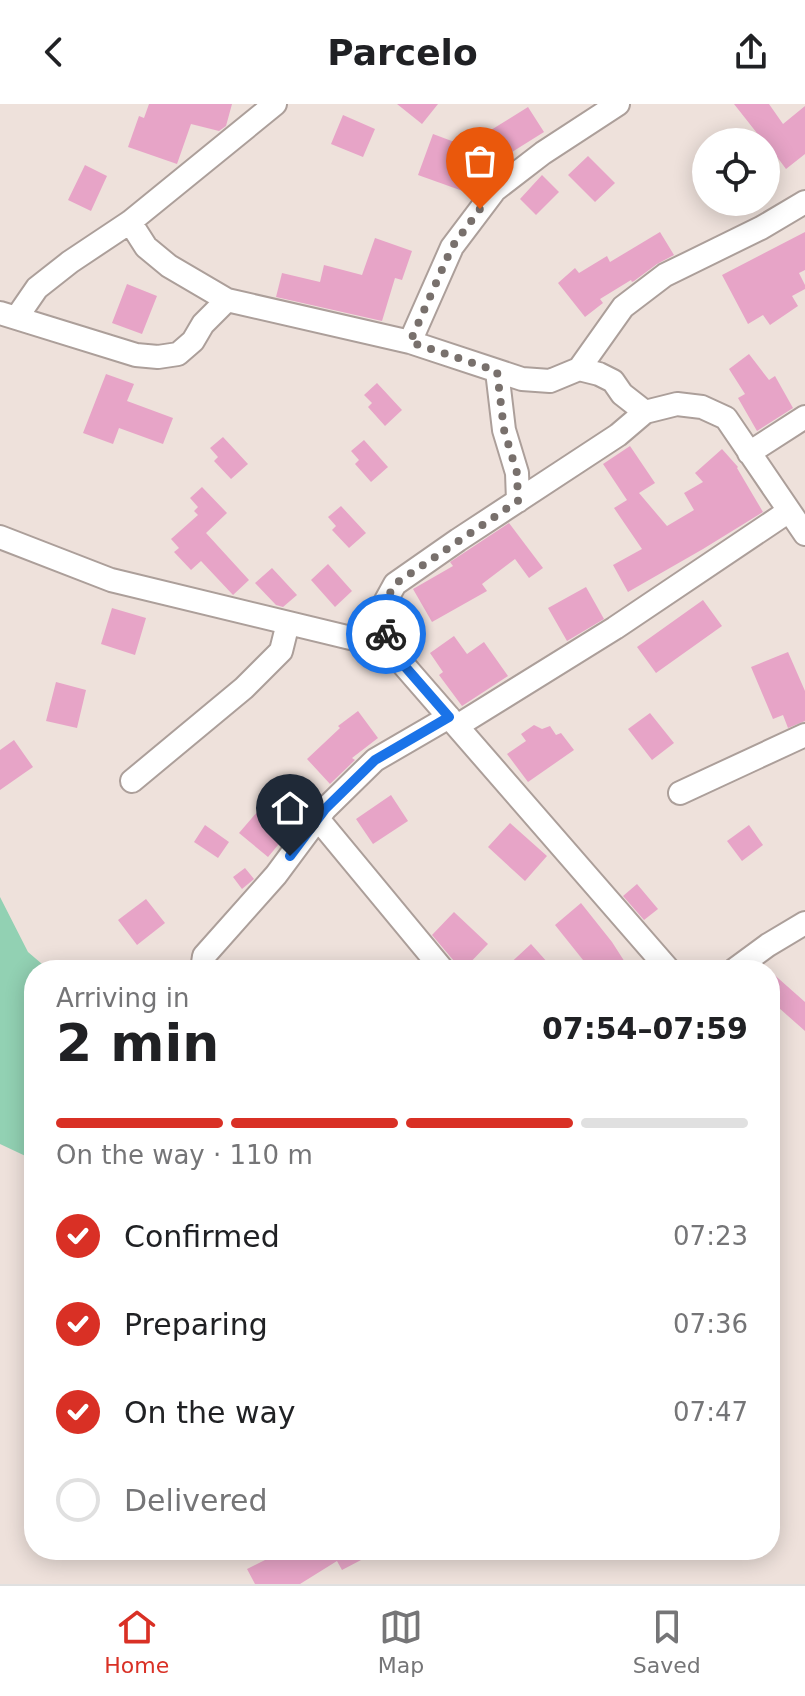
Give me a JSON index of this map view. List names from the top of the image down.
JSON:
{
  "page": {
    "header": "Parcelo",
    "heading": ["2 min", "Arriving in", "07:54–07:59"],
    "bar": "On the way · 110 m",
    "list": [
      ["Confirmed", "07:23"],
      ["Preparing", "07:36"],
      ["On the way", "07:47"],
      "Delivered"
    ],
    "tabs": ["Home", "Map", "Saved"]
  }
}
